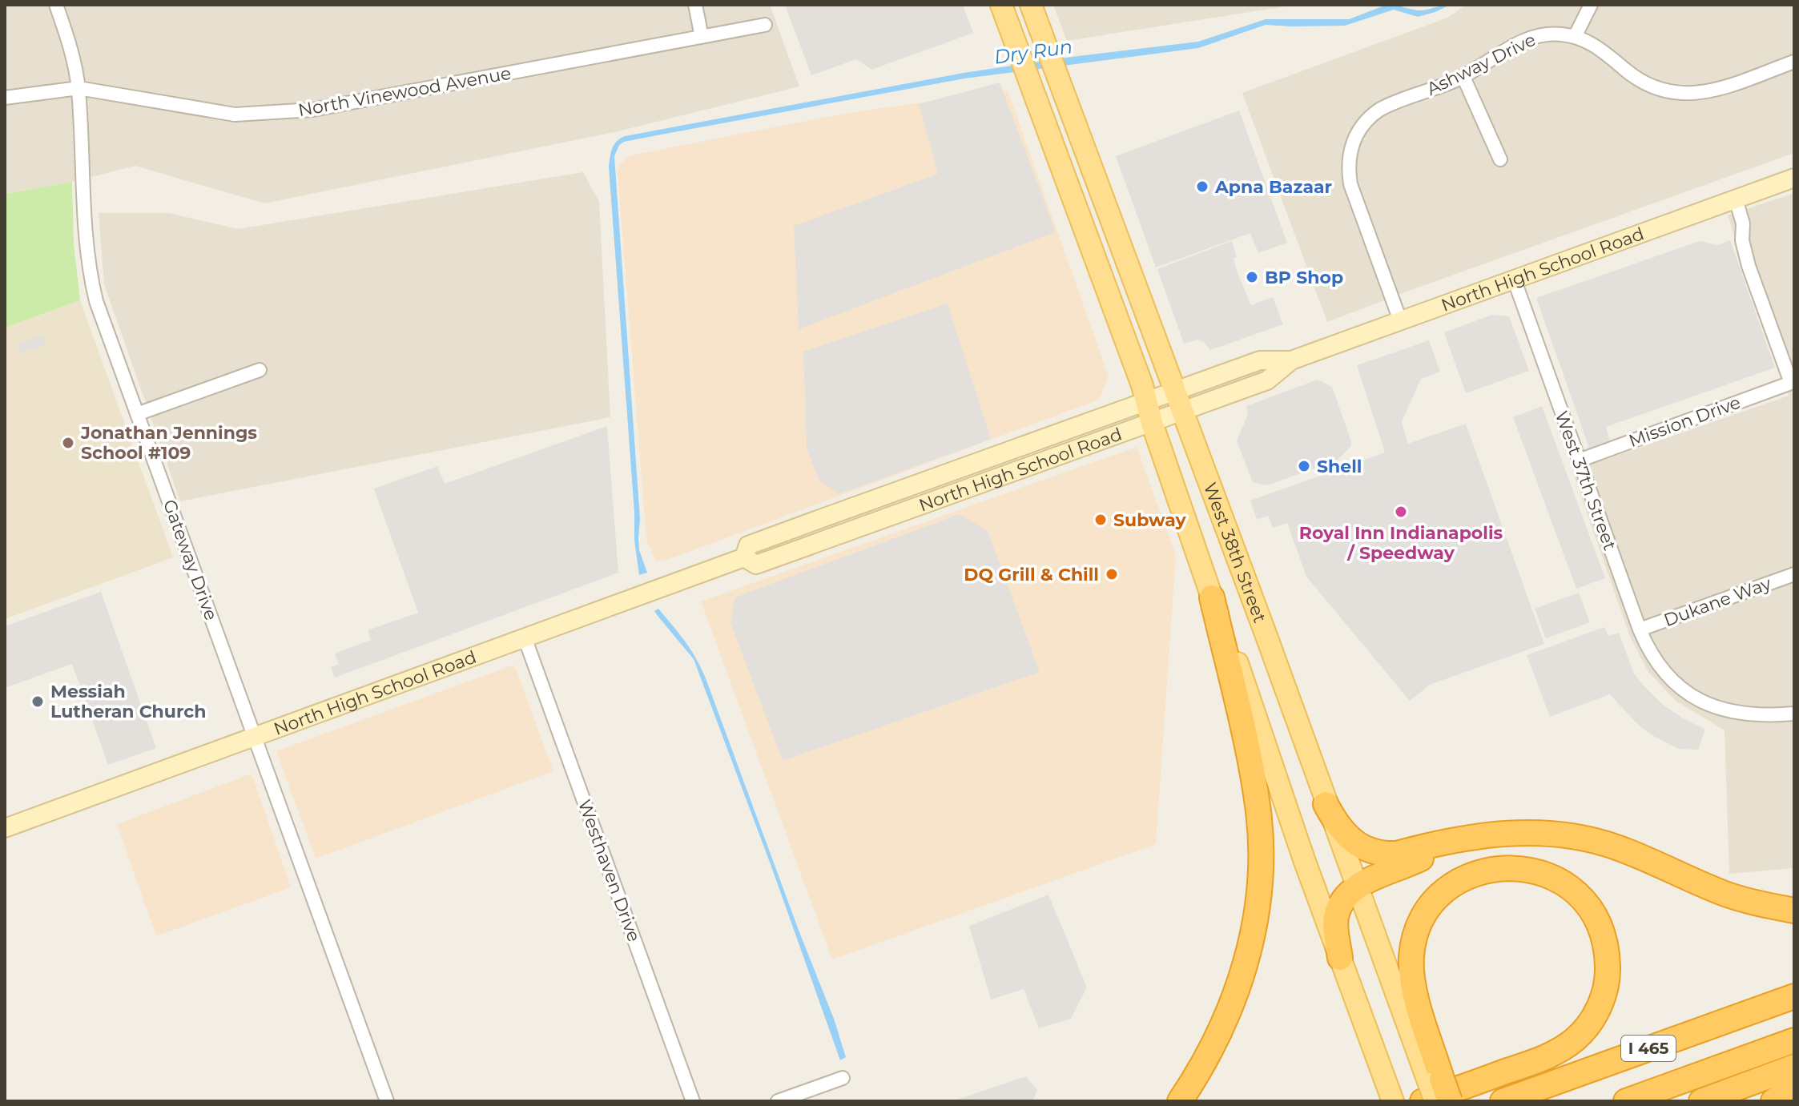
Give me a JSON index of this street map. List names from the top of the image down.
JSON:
{
  "streets": {
    "highway": ["I 465"],
    "main road": ["West 38th Street"],
    "street": [
      "Ashway Drive",
      "North Vinewood Avenue",
      "North High School Road",
      "Mission Drive",
      "West 37th Street",
      "Gateway Drive",
      "Dukane Way",
      "Westhaven Drive"
    ]
  },
  "crossings": [
    ["Ashway Drive", "North High School Road"],
    ["North Vinewood Avenue", "Gateway Drive"],
    ["North High School Road", "West 37th Street"],
    ["North High School Road", "West 38th Street"],
    ["North High School Road", "Gateway Drive"],
    ["North High School Road", "Westhaven Drive"],
    ["Mission Drive", "West 37th Street"],
    ["West 37th Street", "Dukane Way"]
  ],
  "water": ["Dry Run"],
  "places": [
    "Apna Bazaar",
    "BP Shop",
    "Jonathan Jennings School #109",
    "Shell",
    "Royal Inn Indianapolis / Speedway",
    "Subway",
    "DQ Grill & Chill",
    "Messiah Lutheran Church"
  ]
}
